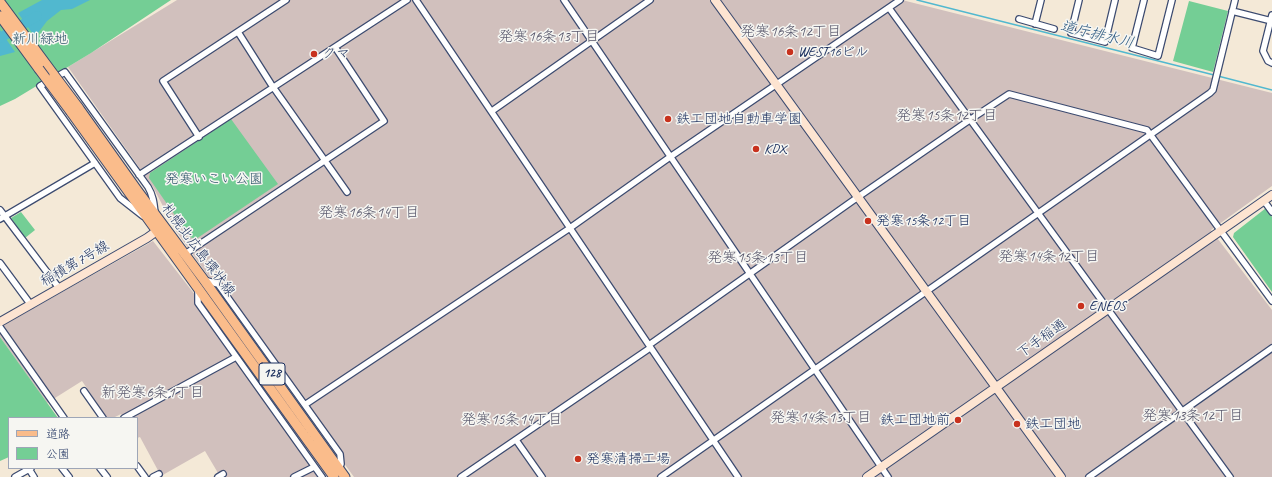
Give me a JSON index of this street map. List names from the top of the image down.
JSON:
{
  "streets": {
    "main road": ["札幌北広島環状線", "128"],
    "street": ["稲積第7号線", "下手稲通"]
  },
  "crossings": [
    ["札幌北広島環状線", "稲積第7号線"]
  ],
  "districts": [
    "発寒16条12丁目",
    "発寒16条13丁目",
    "発寒15条12丁目",
    "発寒16条14丁目",
    "発寒14条12丁目",
    "発寒15条13丁目",
    "新発寒6条1丁目",
    "発寒13条12丁目",
    "発寒14条13丁目",
    "発寒15条14丁目"
  ],
  "water": ["道庁排水川"],
  "parks": ["新川緑地", "発寒いこい公園"],
  "places": [
    "WEST16ビル",
    "クマ",
    "鉄工団地自動車学園",
    "KDX",
    "発寒15条12丁目",
    "ENEOS",
    "鉄工団地前",
    "鉄工団地",
    "発寒清掃工場"
  ],
  "legend": ["道路", "公園"]
}
